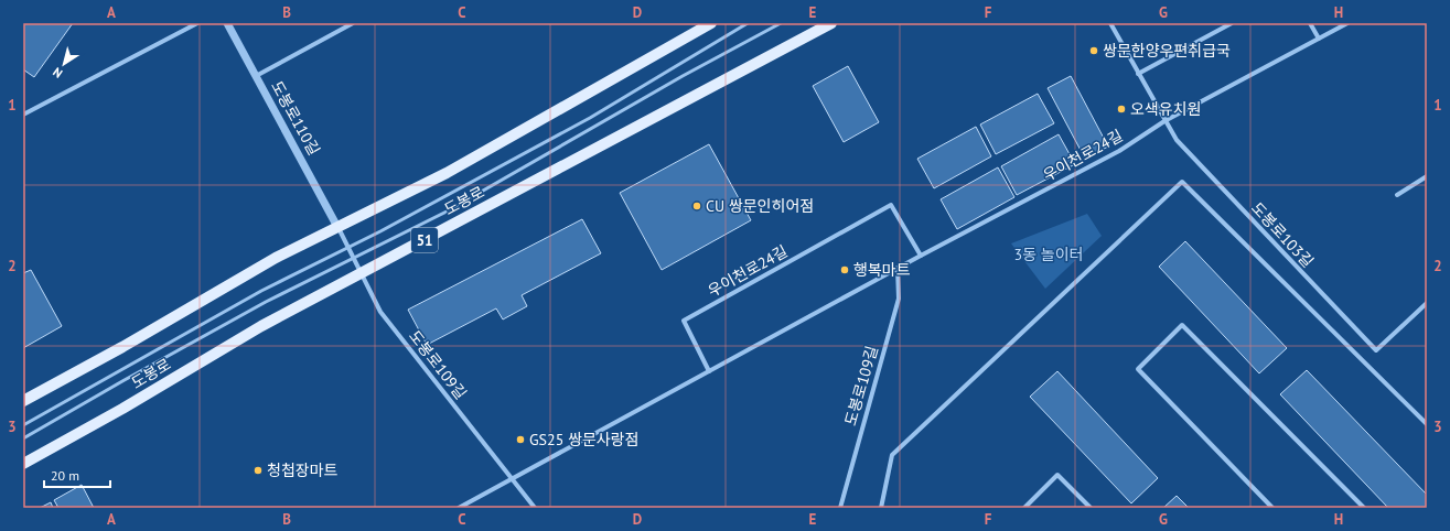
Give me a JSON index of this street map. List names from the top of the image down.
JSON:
{
  "streets": {
    "main road": ["도봉로", "51"],
    "street": [
      "도봉로110길",
      "우이천로24길",
      "도봉로103길",
      "도봉로109길"
    ]
  },
  "crossings": [
    ["도봉로110길", "도봉로109길"],
    ["우이천로24길", "도봉로103길"],
    ["우이천로24길", "도봉로109길"],
    ["도봉로", "도봉로109길"]
  ],
  "parks": ["3동 놀이터"],
  "places": [
    "쌍문한양우편취급국",
    "오색유치원",
    "CU 쌍문인히어점",
    "행복마트",
    "GS25 쌍문사랑점",
    "청첩장마트"
  ],
  "scale_bar": "20 m",
  "north": "bottom left",
  "grid": {
    "columns": [
      "A",
      "B",
      "C",
      "D",
      "E",
      "F",
      "G",
      "H"
    ],
    "rows": ["1", "2", "3"]
  }
}
